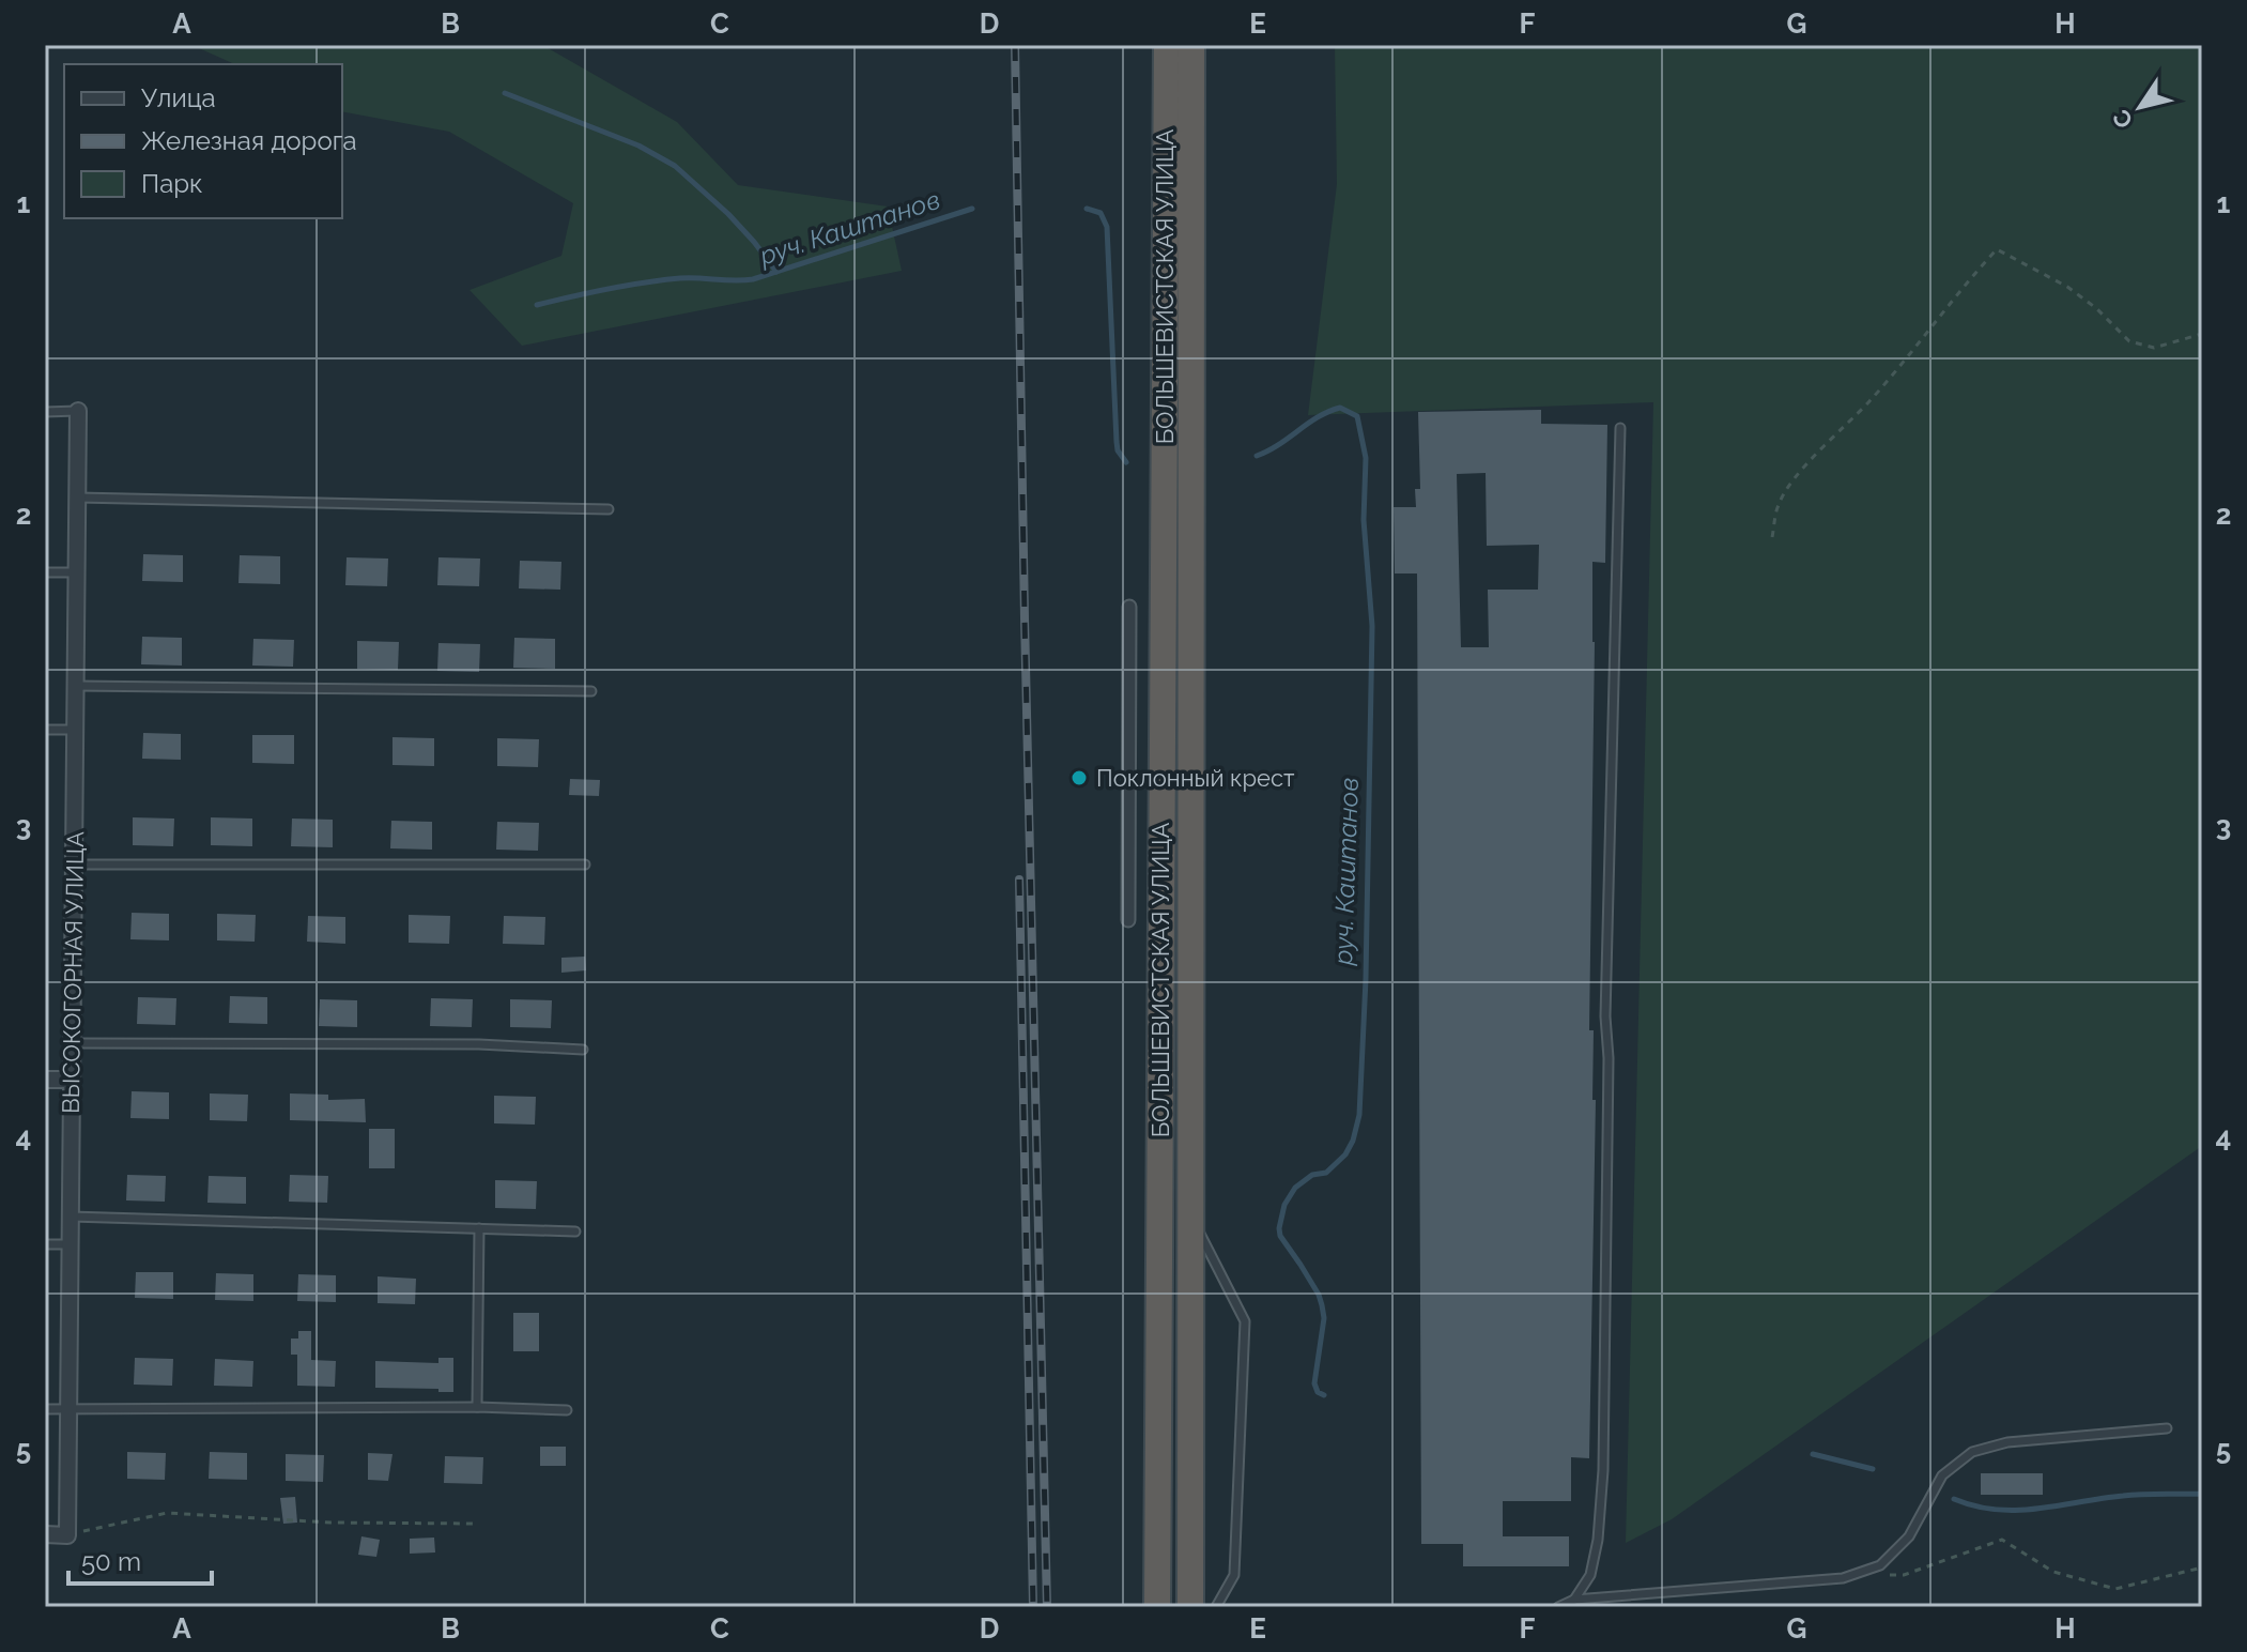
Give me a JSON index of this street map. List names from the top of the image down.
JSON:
{
  "streets": {
    "highway": ["БОЛЬШЕВИСТСКАЯ УЛИЦА"],
    "street": ["ВЫСОКОГОРНАЯ УЛИЦА"]
  },
  "water": ["руч. Каштанов"],
  "places": ["Поклонный крест"],
  "legend": ["Улица", "Железная дорога", "Парк"],
  "scale_bar": "50 m",
  "north": "bottom left",
  "grid": {
    "columns": [
      "A",
      "B",
      "C",
      "D",
      "E",
      "F",
      "G",
      "H"
    ],
    "rows": [
      "1",
      "2",
      "3",
      "4",
      "5"
    ]
  }
}
